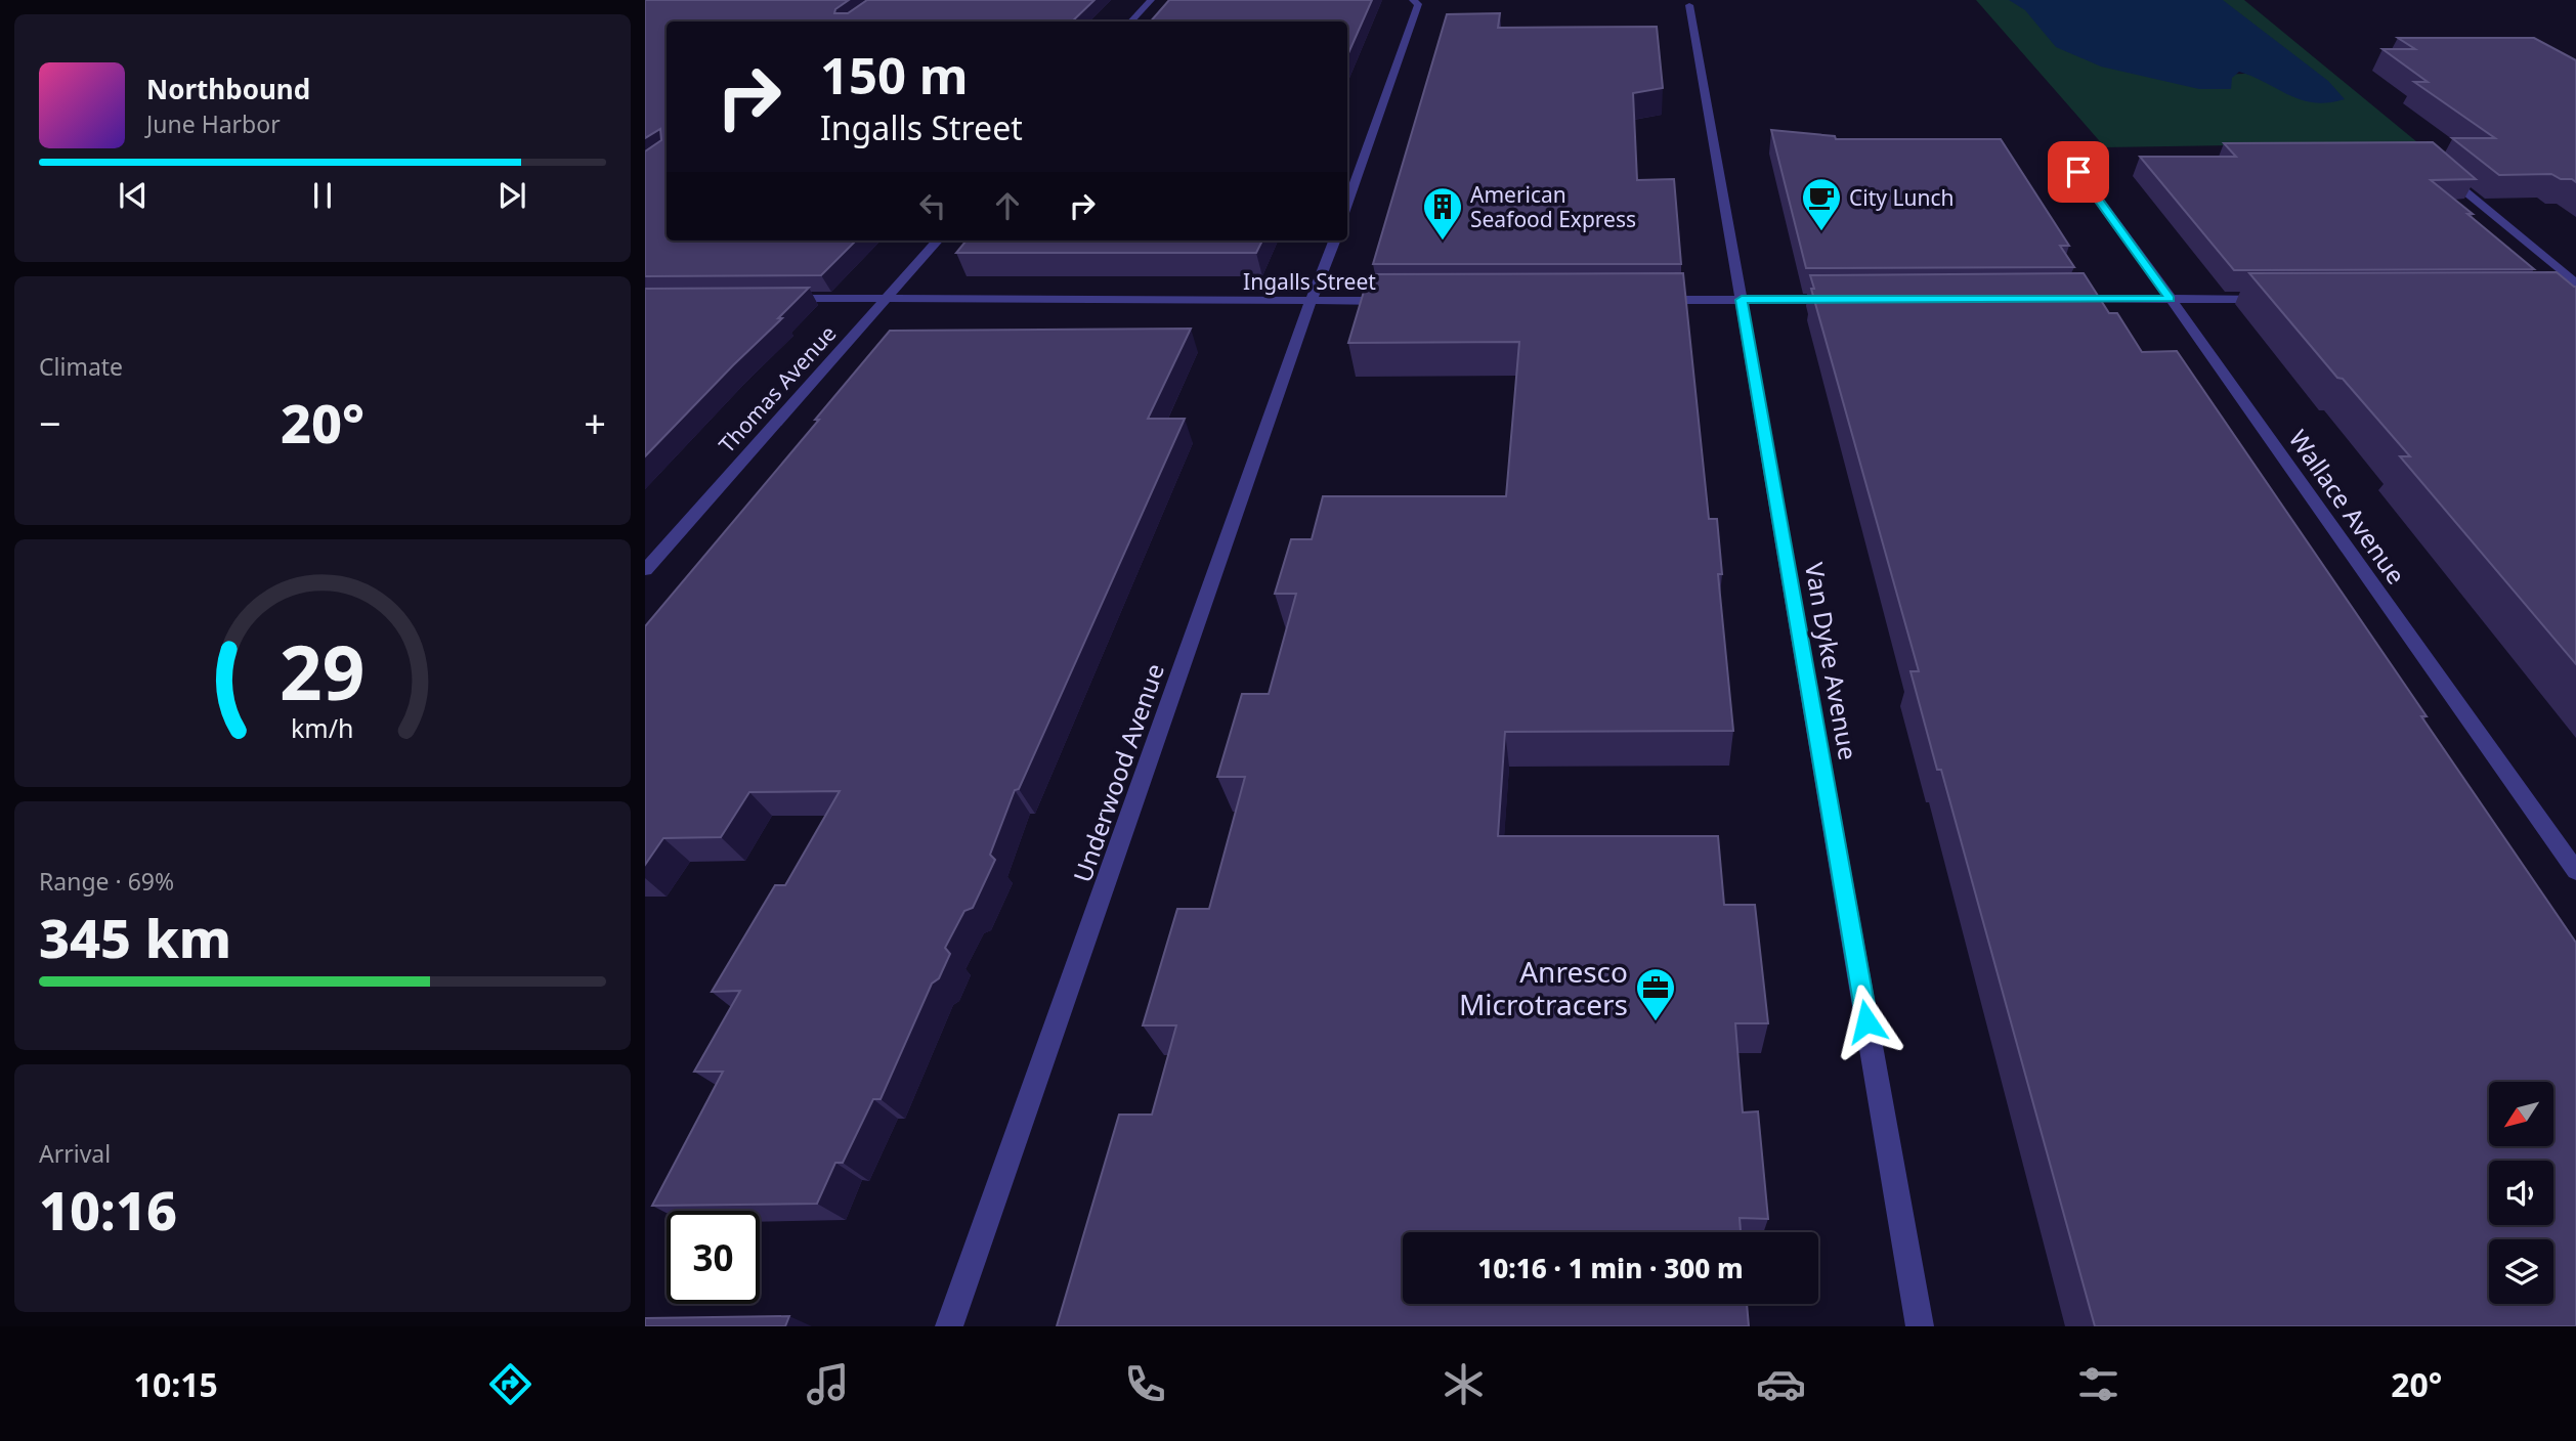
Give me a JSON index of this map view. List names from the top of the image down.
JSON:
{
  "streets": {
    "street": [
      "Ingalls Street",
      "Thomas Avenue",
      "Wallace Avenue",
      "Van Dyke Avenue",
      "Underwood Avenue"
    ]
  },
  "crossings": [
    ["Ingalls Street", "Thomas Avenue"],
    ["Ingalls Street", "Underwood Avenue"]
  ],
  "places": {
    "cafe": ["City Lunch"],
    "building": ["American Seafood Express"],
    "office": ["Anresco Microtracers"]
  },
  "north": "bottom left",
  "page": {
    "turn": ["150 m", "Ingalls Street"],
    "song": ["Northbound", "June Harbor"],
    "tile": [
      "Climate",
      ["Range · 69%", "345 km"],
      ["Arrival", "10:16"]
    ],
    "heat": ["−", "20°", "+"],
    "limit": "30",
    "trip": "10:16 · 1 min · 300 m",
    "tabs": ["10:15", "20°"],
    "gauge": ["29", "km/h"]
  }
}
